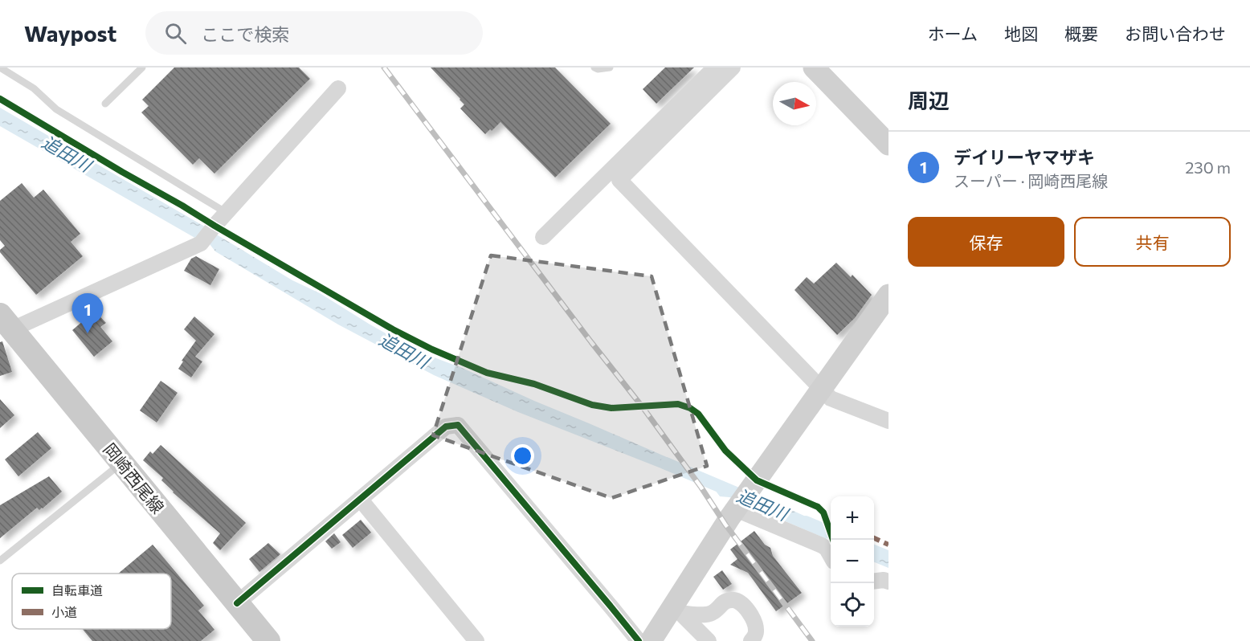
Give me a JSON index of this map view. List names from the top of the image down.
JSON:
{
  "streets": {
    "main road": ["岡崎西尾線"]
  },
  "water": ["追田川"],
  "legend": ["自転車道", "小道"],
  "north": "right",
  "page": {
    "header": "Waypost",
    "search": "ここで検索",
    "nav": [
      "ホーム",
      "地図",
      "概要",
      "お問い合わせ"
    ],
    "heading": "周辺",
    "list": [
      {
        "mark": "1",
        "name": "デイリーヤマザキ",
        "note": "スーパー · 岡崎西尾線",
        "value": "230 m"
      }
    ],
    "buttons": ["保存", "共有"],
    "pins": "1",
    "map_buttons": ["+", "−"]
  }
}
